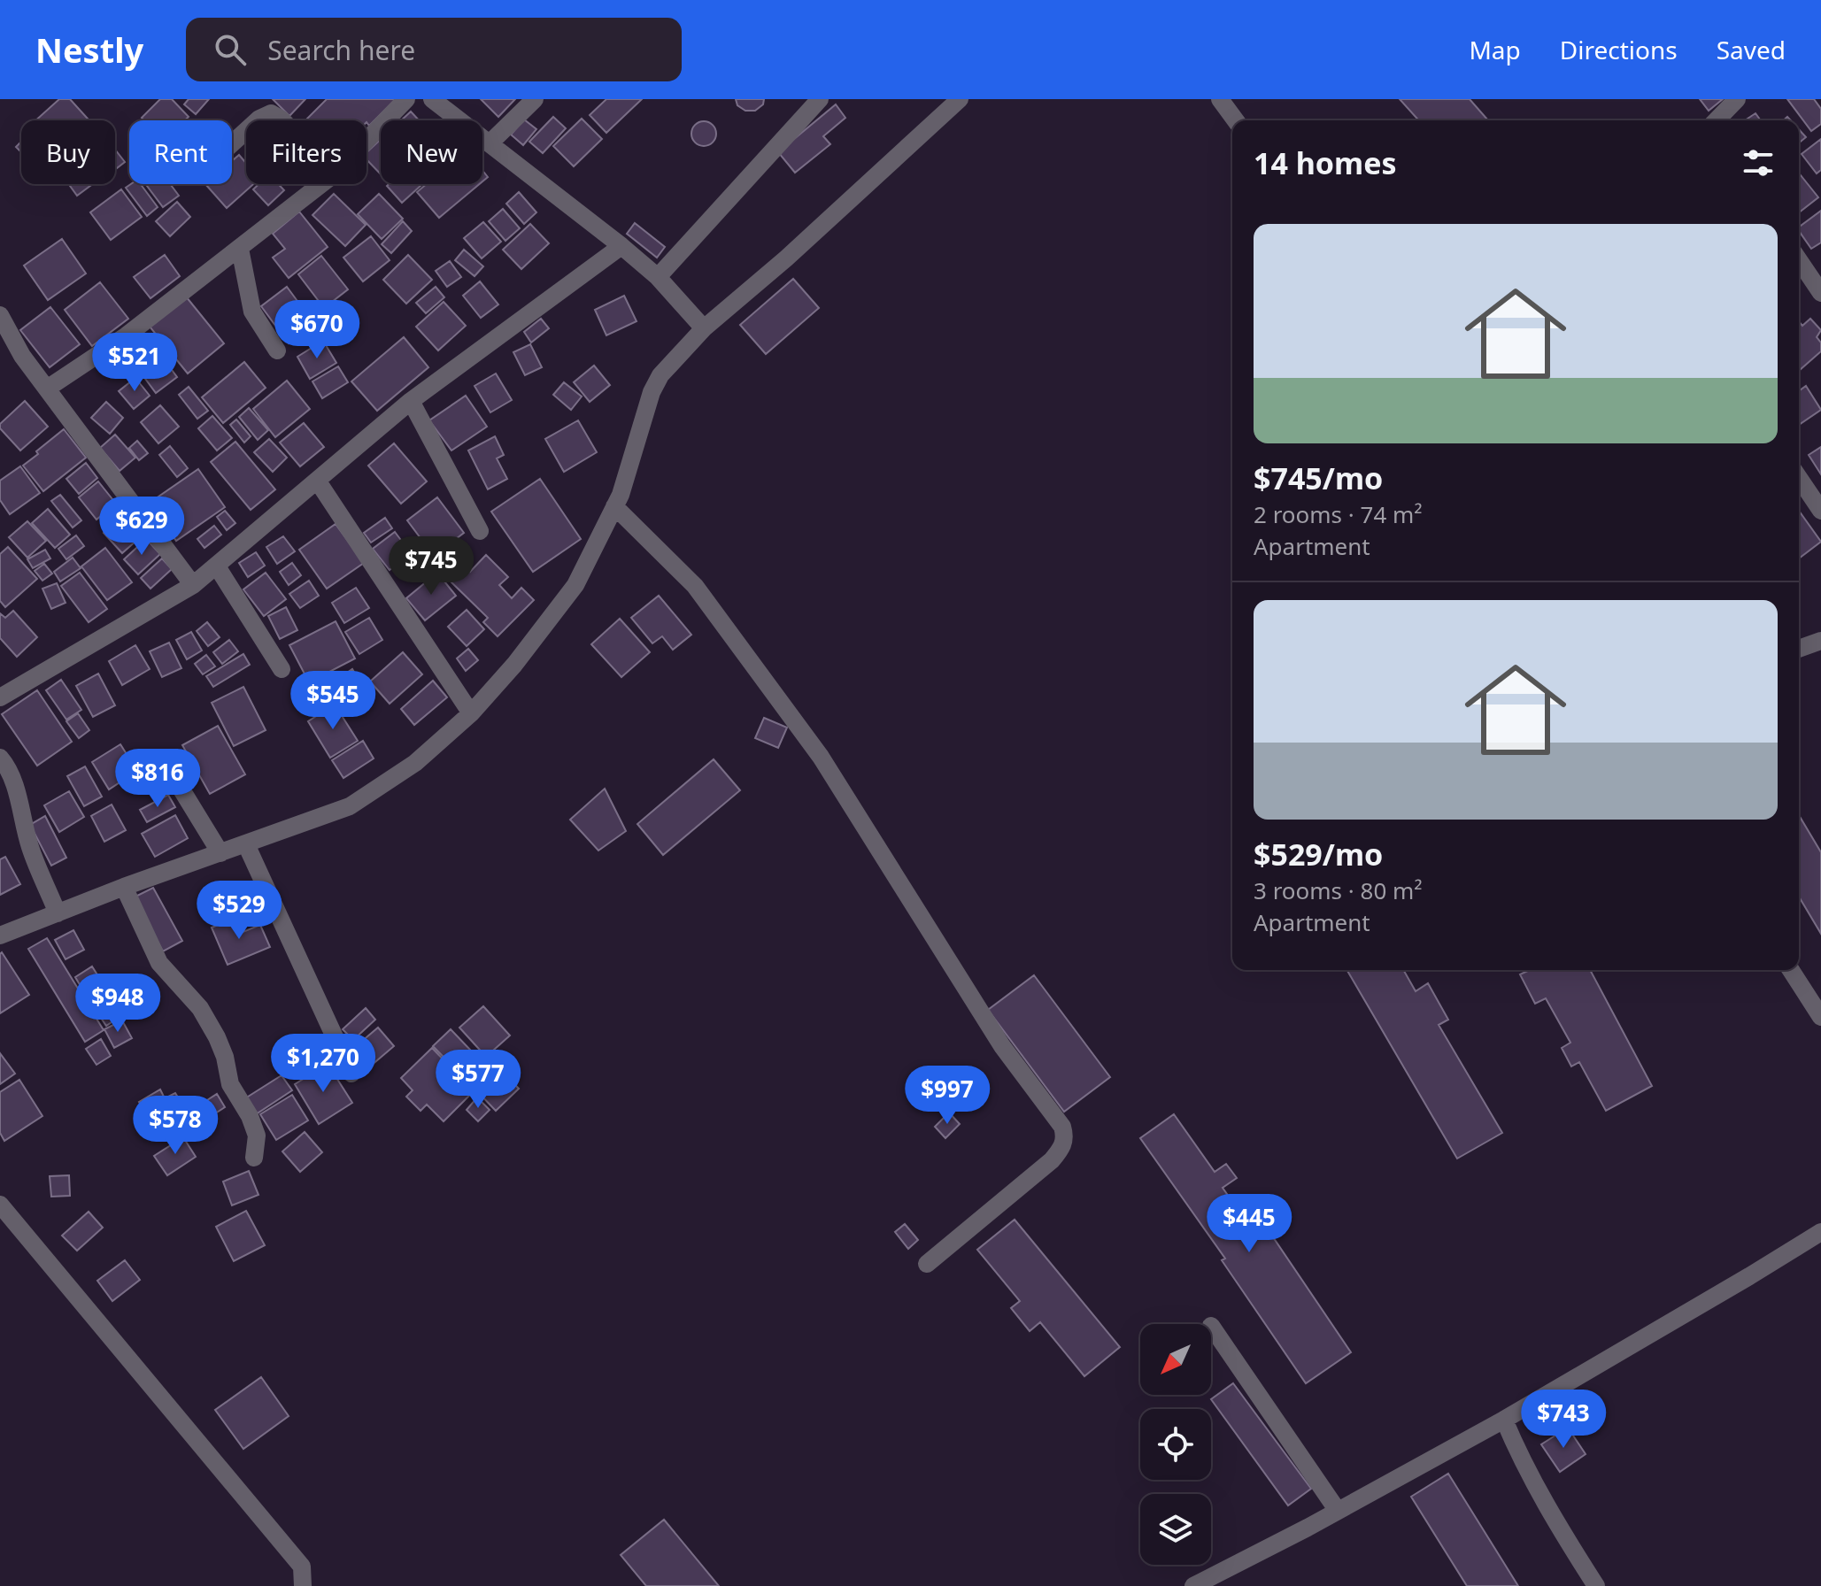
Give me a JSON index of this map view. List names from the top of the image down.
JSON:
{
  "north": "bottom left",
  "page": {
    "header": "Nestly",
    "search": "Search here",
    "nav": ["Map", "Directions", "Saved"],
    "chip": [
      "Buy",
      "Rent",
      "Filters",
      "New"
    ],
    "heading": "14 homes",
    "list": [
      {
        "name": "$745/mo",
        "note": "2 rooms · 74 m² · Apartment"
      },
      {
        "name": "$529/mo",
        "note": "3 rooms · 80 m² · Apartment"
      }
    ],
    "price": [
      "$670",
      "$521",
      "$629",
      "$745",
      "$545",
      "$816",
      "$529",
      "$948",
      "$1,270",
      "$577",
      "$997",
      "$578",
      "$445",
      "$743"
    ]
  }
}
